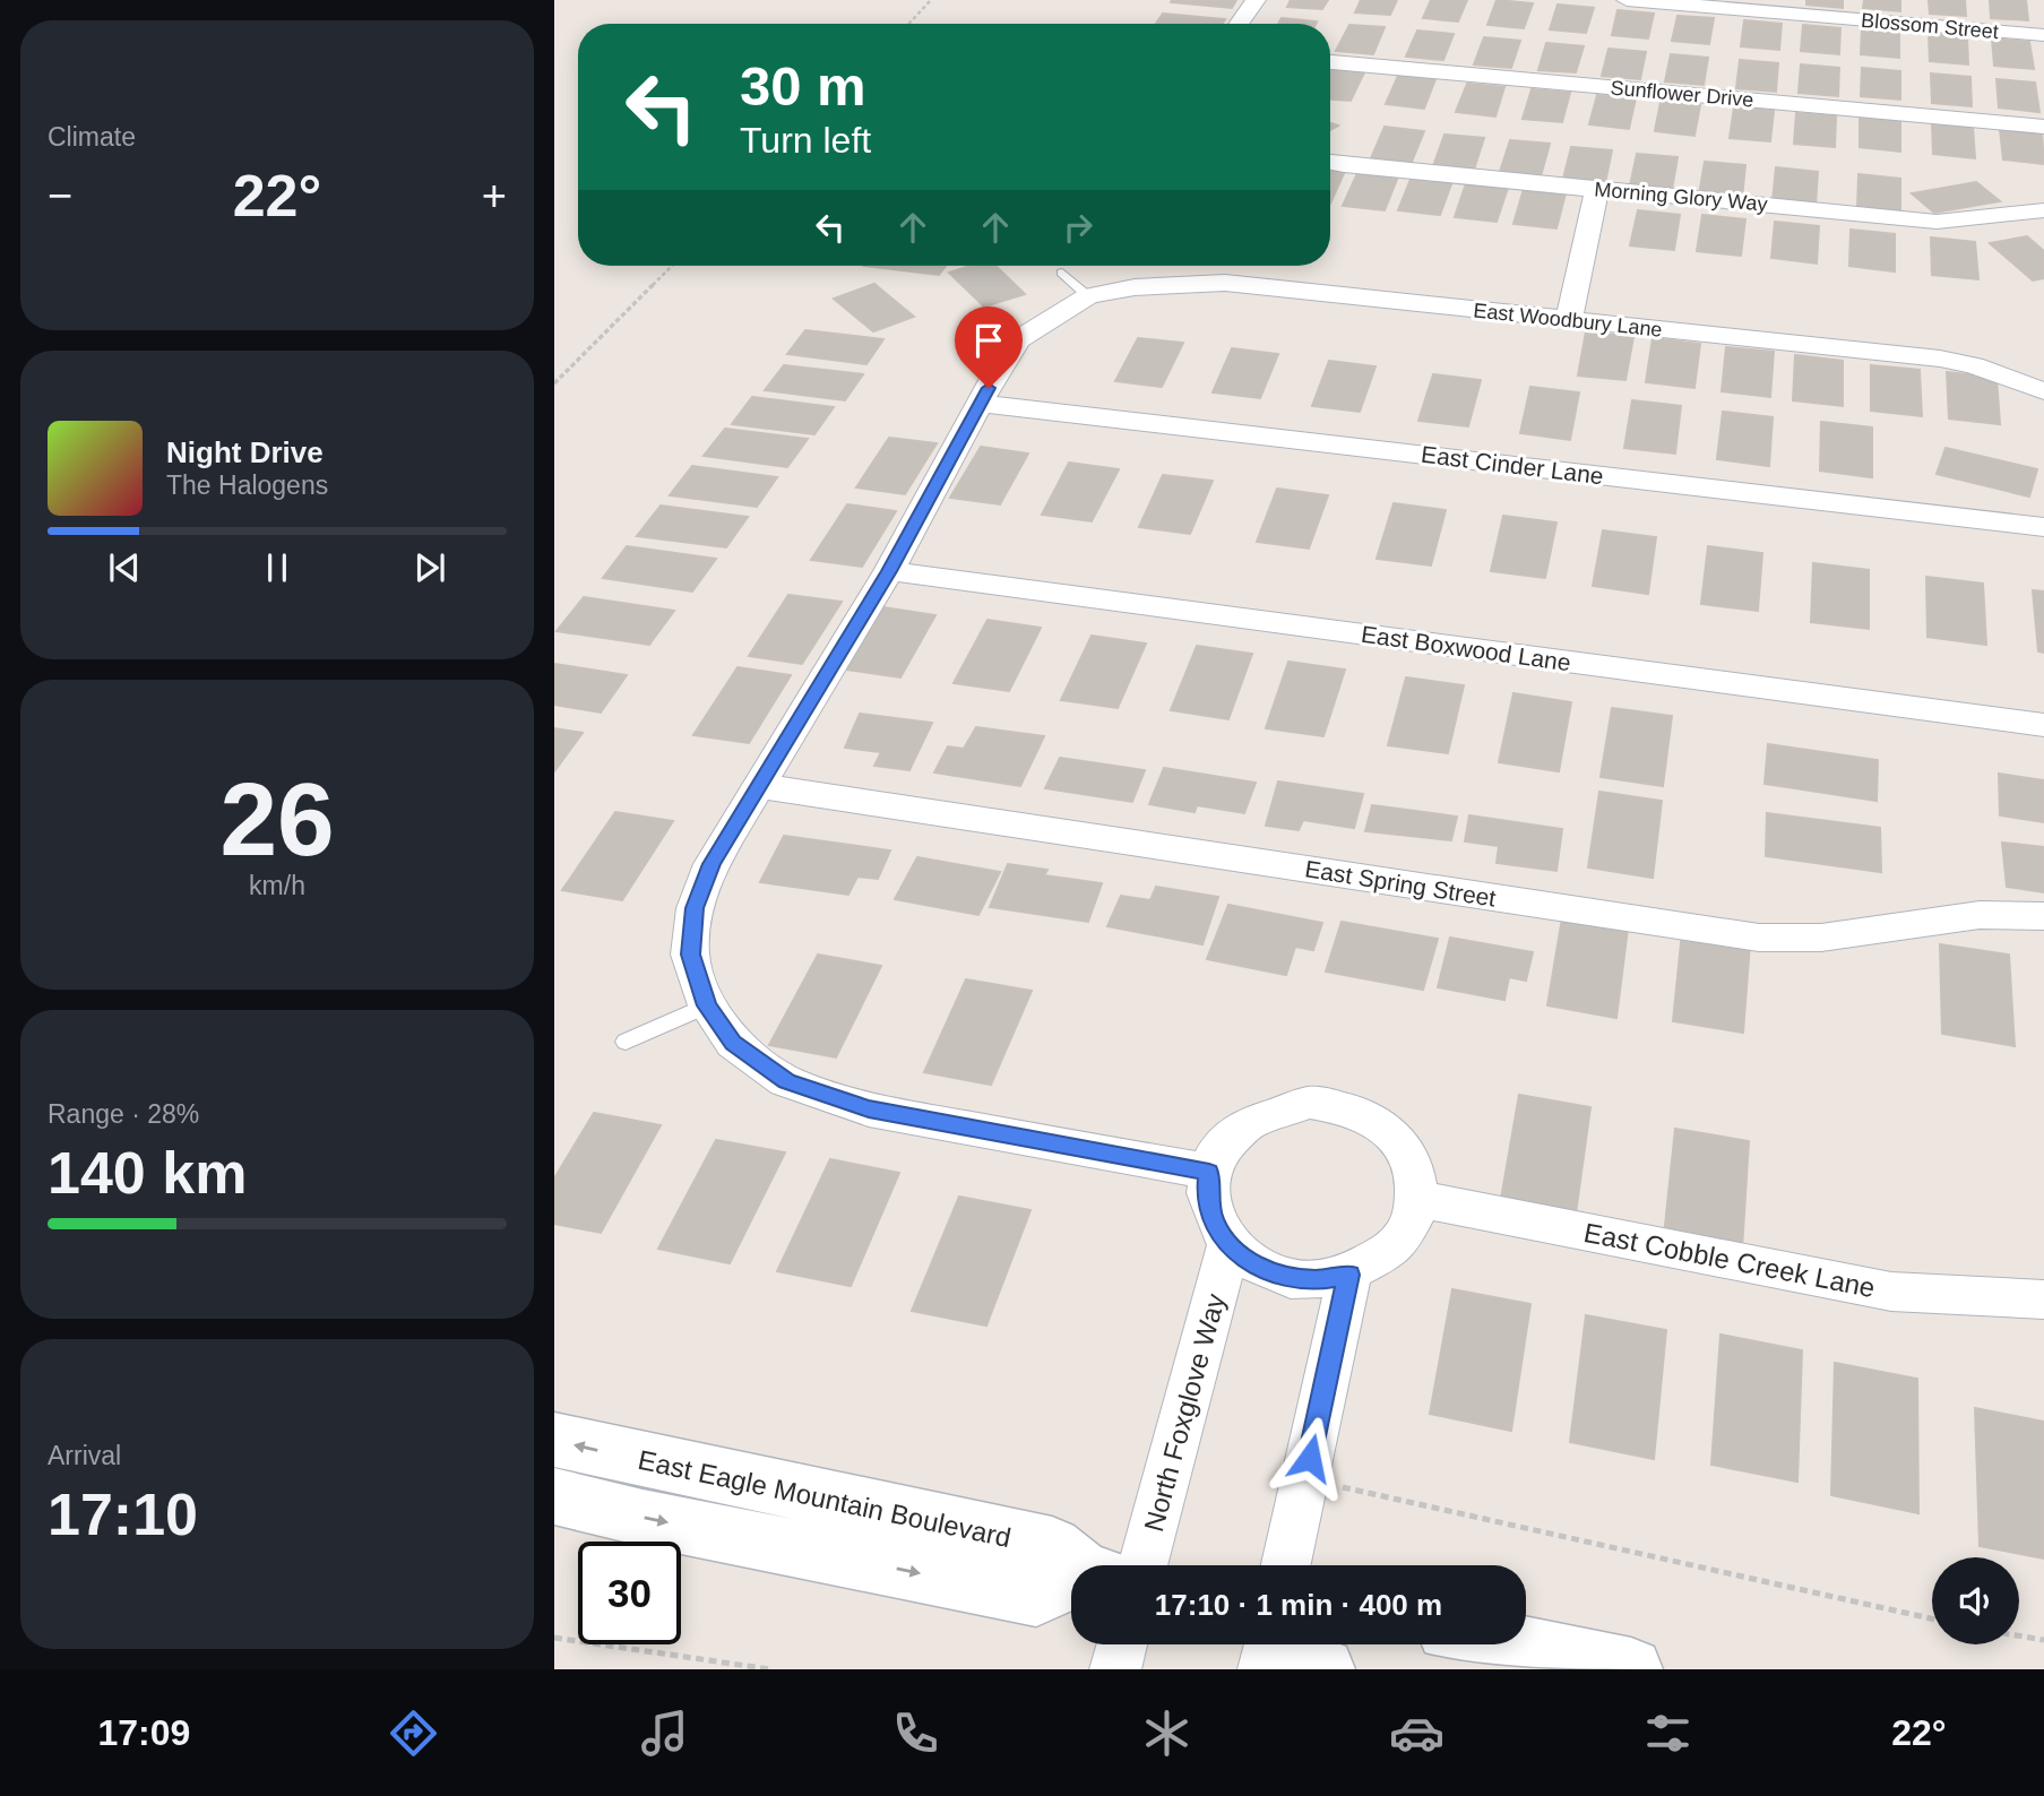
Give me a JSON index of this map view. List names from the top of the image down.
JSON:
{
  "streets": {
    "street": [
      "Blossom Street",
      "Sunflower Drive",
      "Morning Glory Way",
      "East Woodbury Lane",
      "East Cinder Lane",
      "East Boxwood Lane",
      "East Spring Street",
      "East Cobble Creek Lane",
      "North Foxglove Way",
      "East Eagle Mountain Boulevard"
    ]
  },
  "crossings": [
    ["East Cobble Creek Lane", "North Foxglove Way"]
  ],
  "page": {
    "tile": [
      "Climate",
      ["26", "km/h"],
      ["Range · 28%", "140 km"],
      ["Arrival", "17:10"]
    ],
    "turn": ["30 m", "Turn left"],
    "heat": ["−", "22°", "+"],
    "song": ["Night Drive", "The Halogens"],
    "limit": "30",
    "trip": "17:10 · 1 min · 400 m",
    "tabs": ["17:09", "22°"]
  }
}
